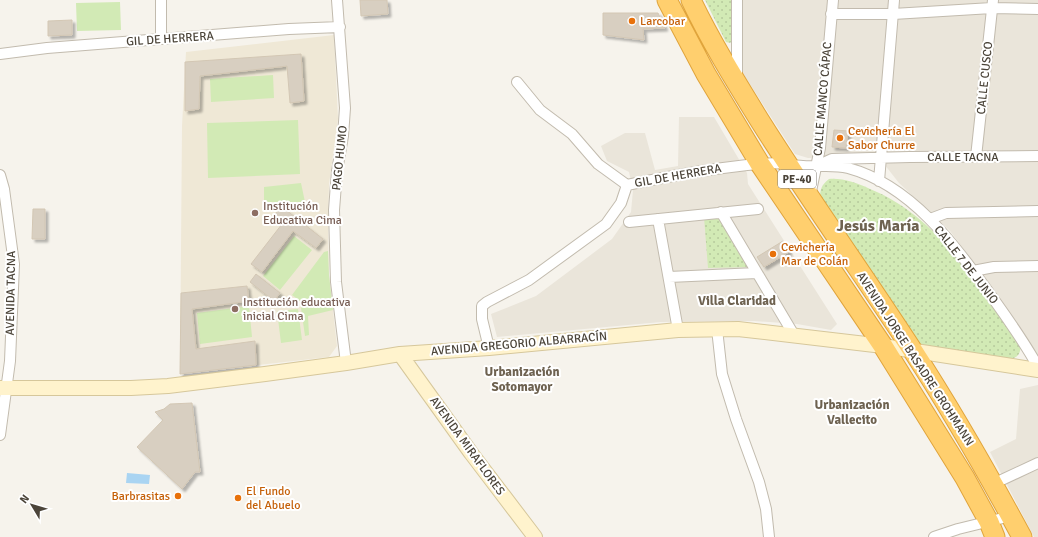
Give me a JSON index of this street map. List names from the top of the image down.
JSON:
{
  "streets": {
    "highway": ["PE-40", "AVENIDA JORGE BASADRE GROHMANN"],
    "street": [
      "GIL DE HERRERA",
      "CALLE CUSCO",
      "CALLE MANCO CÁPAC",
      "CALLE TACNA",
      "PAGO HUMO",
      "CALLE 7 DE JUNIO",
      "AVENIDA TACNA",
      "AVENIDA GREGORIO ALBARRACÍN",
      "AVENIDA MIRAFLORES"
    ]
  },
  "crossings": [
    ["GIL DE HERRERA", "PAGO HUMO"],
    ["GIL DE HERRERA", "CALLE 7 DE JUNIO"],
    ["GIL DE HERRERA", "AVENIDA JORGE BASADRE GROHMANN"],
    ["CALLE CUSCO", "CALLE TACNA"],
    ["CALLE MANCO CÁPAC", "CALLE TACNA"],
    ["CALLE MANCO CÁPAC", "CALLE 7 DE JUNIO"],
    ["CALLE MANCO CÁPAC", "AVENIDA JORGE BASADRE GROHMANN"],
    ["CALLE TACNA", "CALLE 7 DE JUNIO"],
    ["PAGO HUMO", "AVENIDA GREGORIO ALBARRACÍN"],
    ["CALLE 7 DE JUNIO", "AVENIDA GREGORIO ALBARRACÍN"],
    ["CALLE 7 DE JUNIO", "AVENIDA JORGE BASADRE GROHMANN"],
    ["AVENIDA TACNA", "AVENIDA GREGORIO ALBARRACÍN"],
    ["AVENIDA GREGORIO ALBARRACÍN", "AVENIDA JORGE BASADRE GROHMANN"],
    ["AVENIDA GREGORIO ALBARRACÍN", "AVENIDA MIRAFLORES"]
  ],
  "districts": [
    "Jesús María",
    "Villa Claridad",
    "Urbanización Sotomayor",
    "Urbanización Vallecito"
  ],
  "places": [
    "Larcobar",
    "Cevichería El Sabor Churre",
    "Institución Educativa Cima",
    "Cevichería Mar de Colán",
    "Institución educativa inicial Cima",
    "Barbrasitas",
    "El Fundo del Abuelo"
  ],
  "north": "top left"
}
